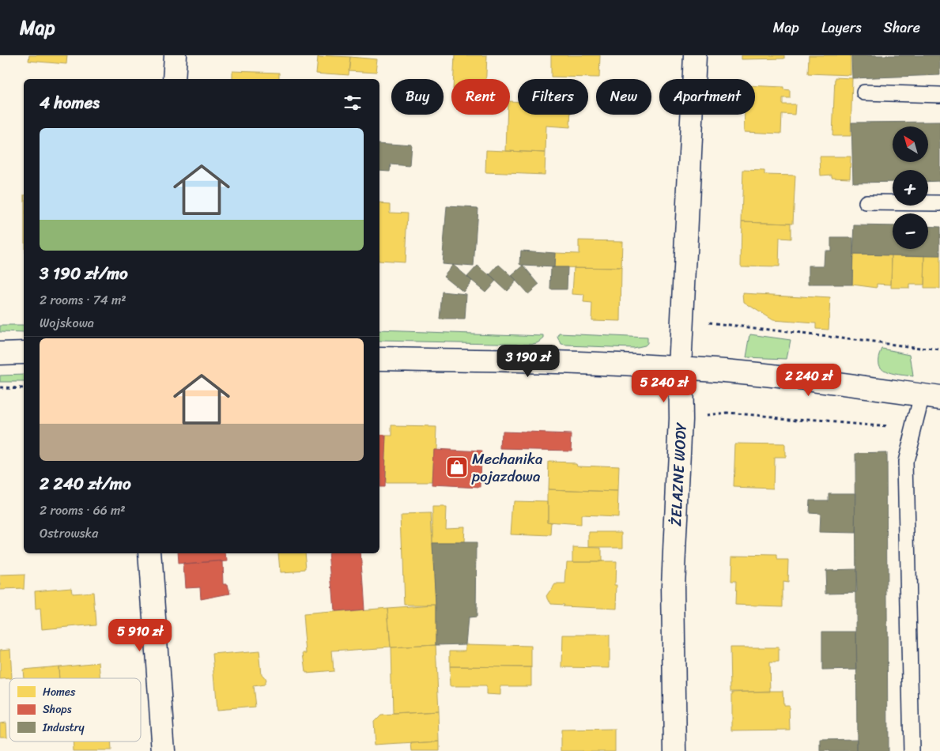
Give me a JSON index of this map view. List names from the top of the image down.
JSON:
{
  "streets": {
    "street": ["ŻELAZNE WODY"]
  },
  "places": {
    "shop": ["Mechanika pojazdowa"]
  },
  "legend": ["Homes", "Shops", "Industry"],
  "north": "top left",
  "page": {
    "header": "Map",
    "nav": ["Map", "Layers", "Share"],
    "chip": [
      "Buy",
      "Rent",
      "Filters",
      "New",
      "Apartment"
    ],
    "heading": "4 homes",
    "map_buttons": ["+", "−"],
    "list": [
      {
        "name": "3 190 zł/mo",
        "note": "2 rooms · 74 m² · Wojskowa"
      },
      {
        "name": "2 240 zł/mo",
        "note": "2 rooms · 66 m² · Ostrowska"
      }
    ],
    "price": [
      "3 190 zł",
      "2 240 zł",
      "5 240 zł",
      "5 910 zł"
    ]
  }
}
